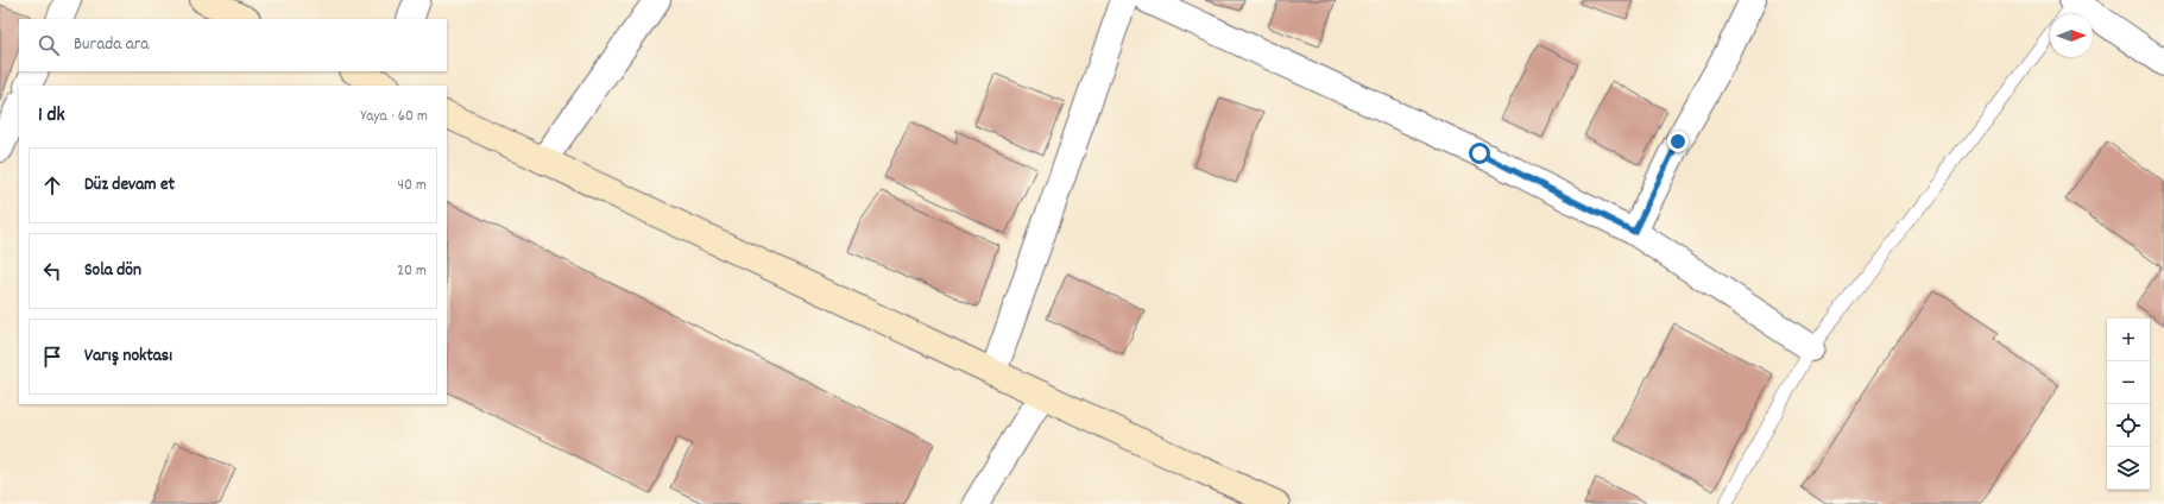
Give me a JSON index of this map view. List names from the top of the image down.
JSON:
{
  "north": "right",
  "page": {
    "search": "Burada ara",
    "heading": ["1 dk", "Yaya · 60 m"],
    "list": [
      ["Düz devam et", "40 m"],
      ["Sola dön", "20 m"],
      "Varış noktası"
    ],
    "map_buttons": ["+", "−"]
  }
}
